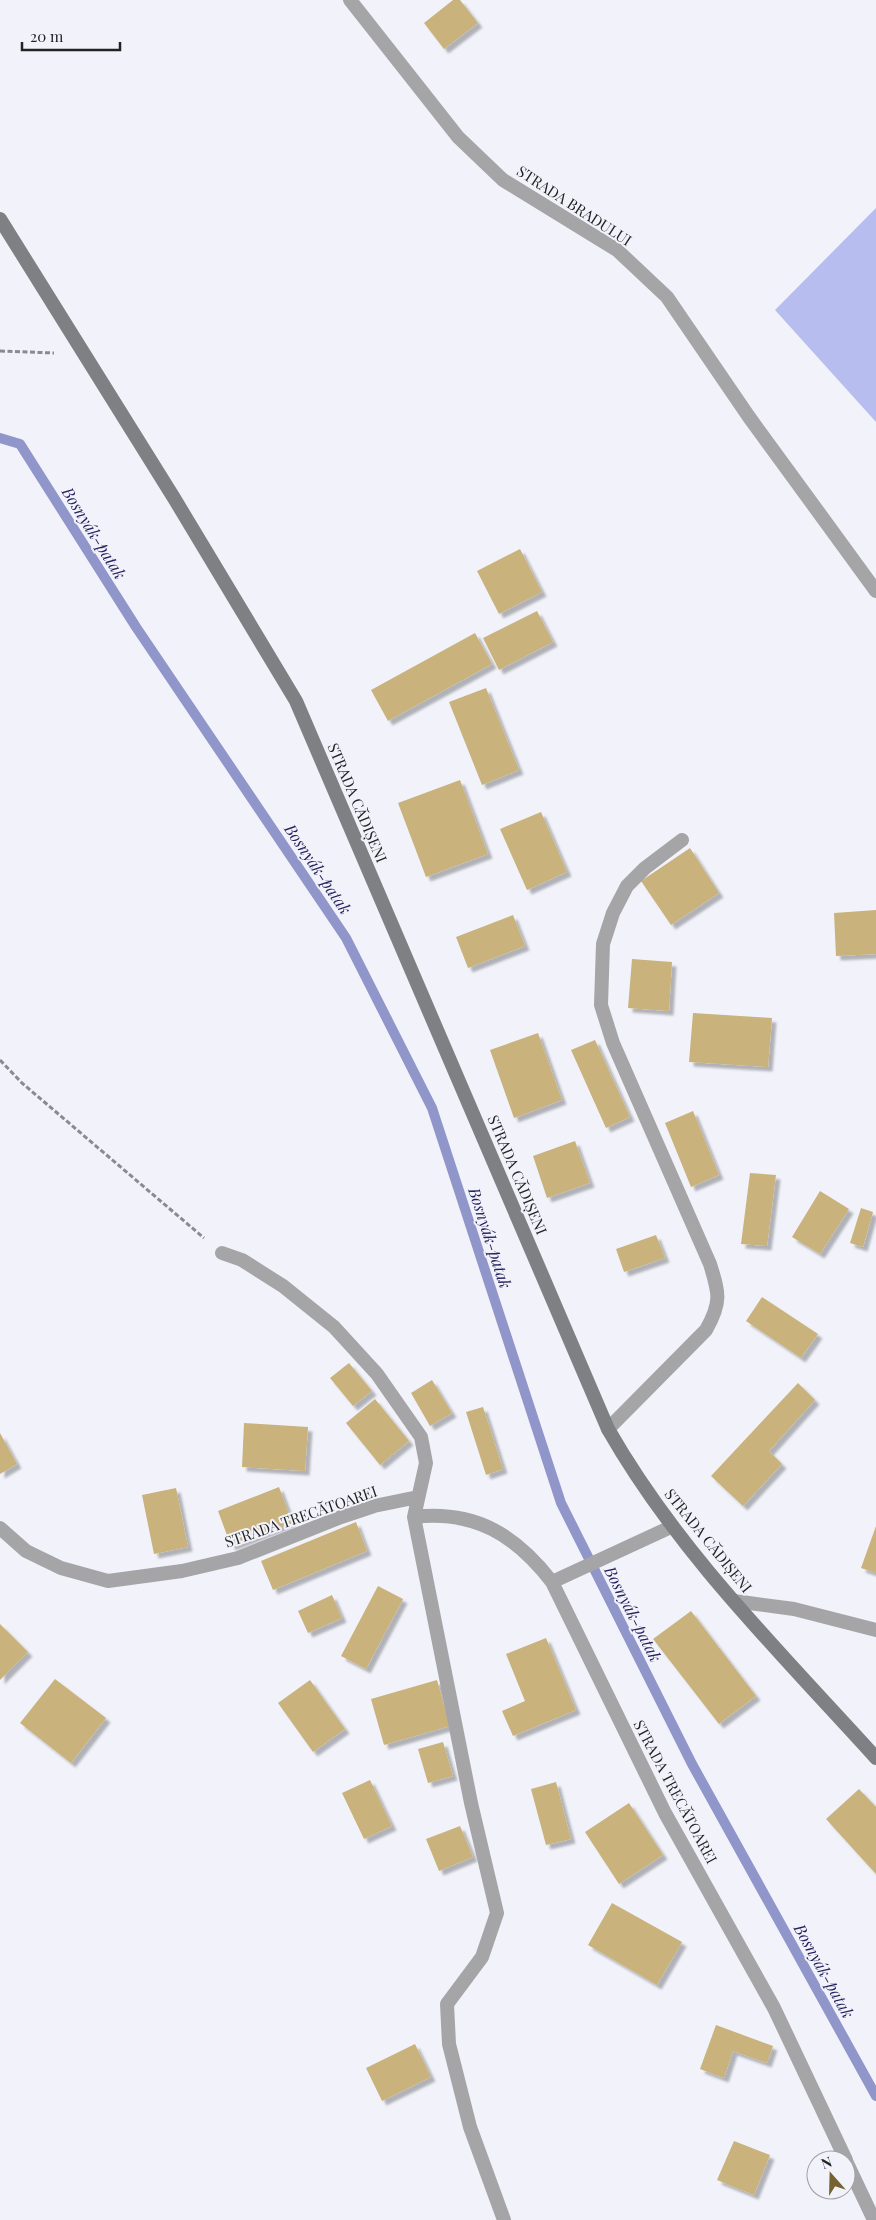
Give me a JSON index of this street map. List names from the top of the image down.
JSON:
{
  "streets": {
    "main road": ["STRADA CĂDIȘENI"],
    "street": ["STRADA BRADULUI", "STRADA TRECĂTOAREI"]
  },
  "water": ["Bosnyák-patak"],
  "scale_bar": "20 m",
  "north": "top"
}
